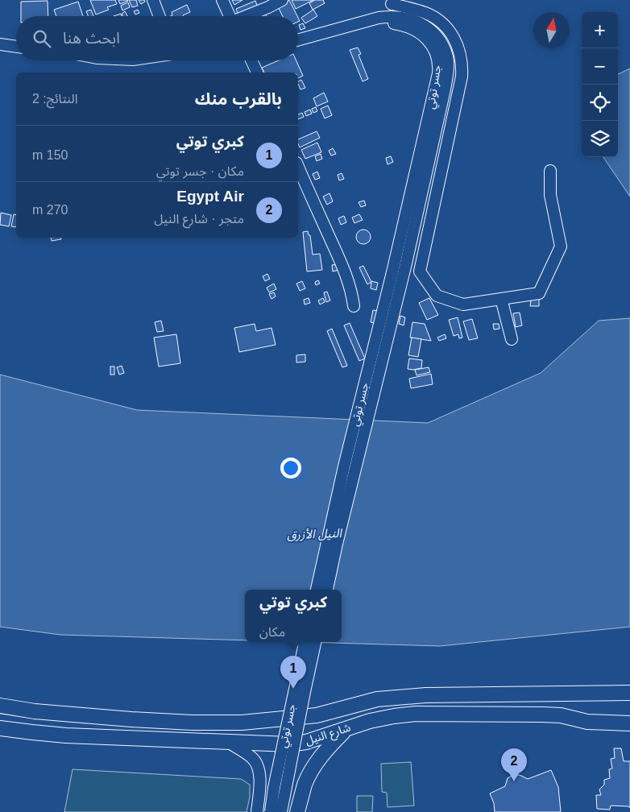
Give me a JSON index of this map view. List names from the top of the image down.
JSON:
{
  "streets": {
    "main road": ["شارع النيل"],
    "street": ["جسر توتي"]
  },
  "water": ["النيل الأزرق"],
  "north": "top",
  "page": {
    "map_buttons": ["+", "−"],
    "search": "ابحث هنا",
    "heading": ["بالقرب منك", "النتائج: 2"],
    "list": [
      {
        "mark": "1",
        "name": "كبري توتي",
        "note": "مكان · جسر توتي",
        "value": "150 m"
      },
      {
        "mark": "2",
        "name": "Egypt Air",
        "note": "متجر · شارع النيل",
        "value": "270 m"
      }
    ],
    "popup": ["كبري توتي", "مكان"],
    "pins": ["1", "2"]
  }
}
